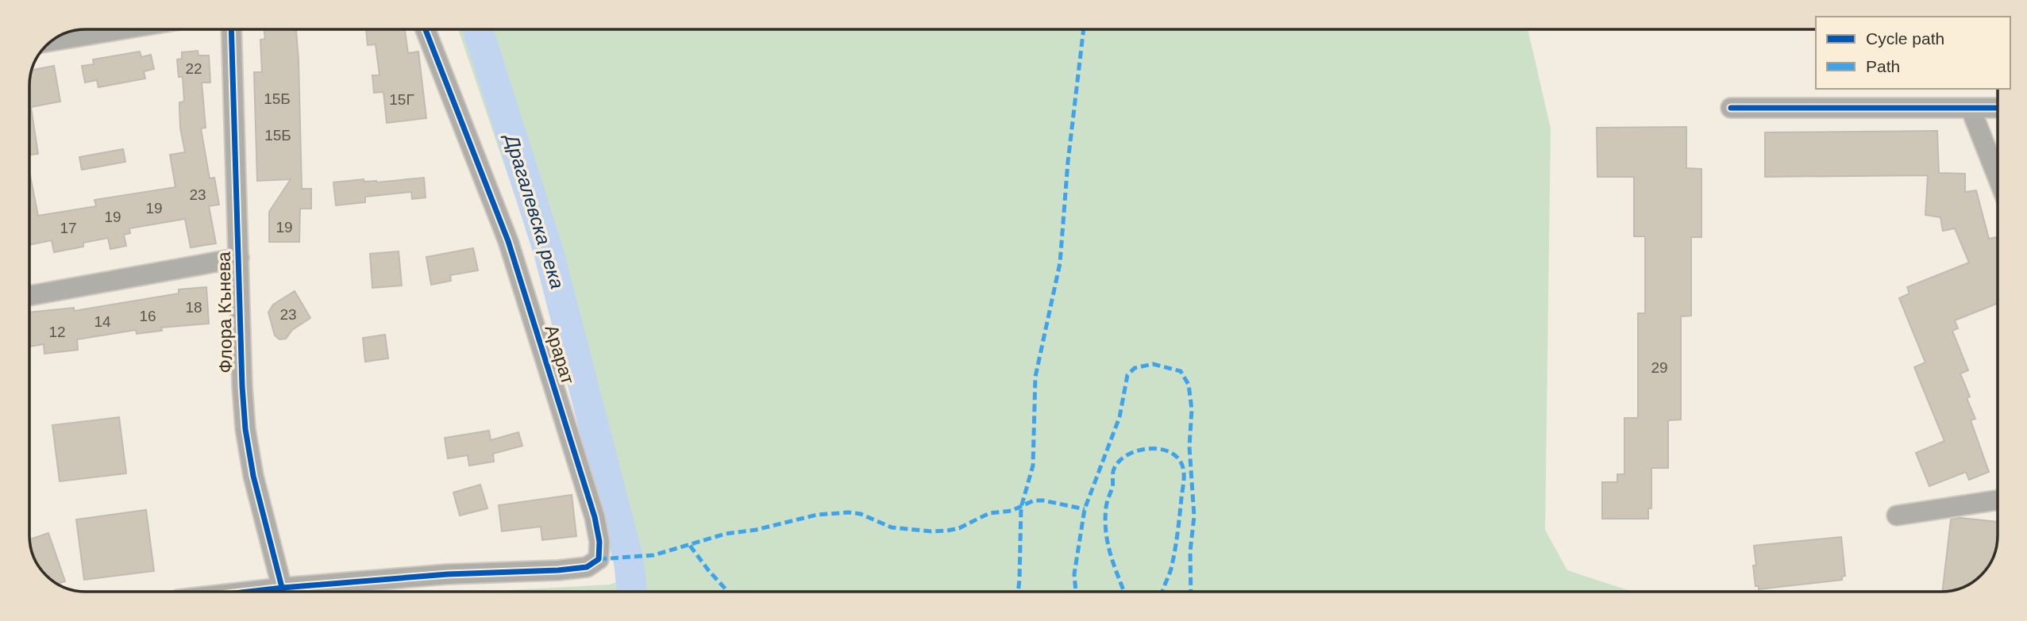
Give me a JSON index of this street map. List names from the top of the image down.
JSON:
{
  "streets": {
    "street": ["Флора Кънева", "Арарат"]
  },
  "water": ["Драгалевска река"],
  "house_numbers": [
    "22",
    "15Б",
    "15Г",
    "15Б",
    "23",
    "19",
    "19",
    "19",
    "17",
    "18",
    "23",
    "16",
    "14",
    "12",
    "29"
  ],
  "legend": ["Cycle path", "Path"]
}
